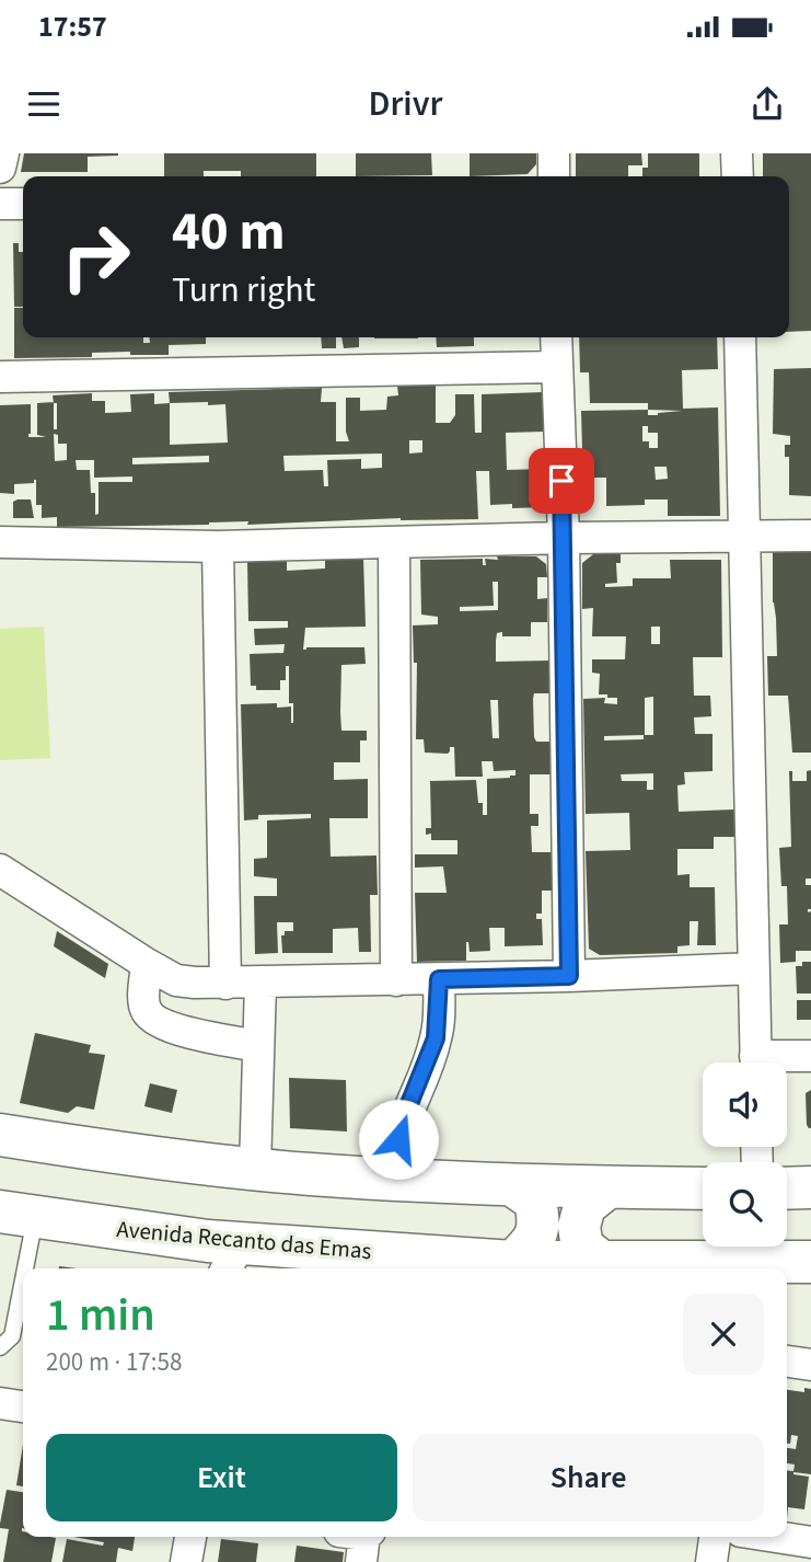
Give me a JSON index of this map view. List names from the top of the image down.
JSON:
{
  "streets": {
    "main road": ["Avenida Recanto das Emas"]
  },
  "page": {
    "status": "17:57",
    "header": "Drivr",
    "turn": ["40 m", "Turn right"],
    "heading": ["1 min", "200 m · 17:58"],
    "buttons": ["Exit", "Share"]
  }
}
